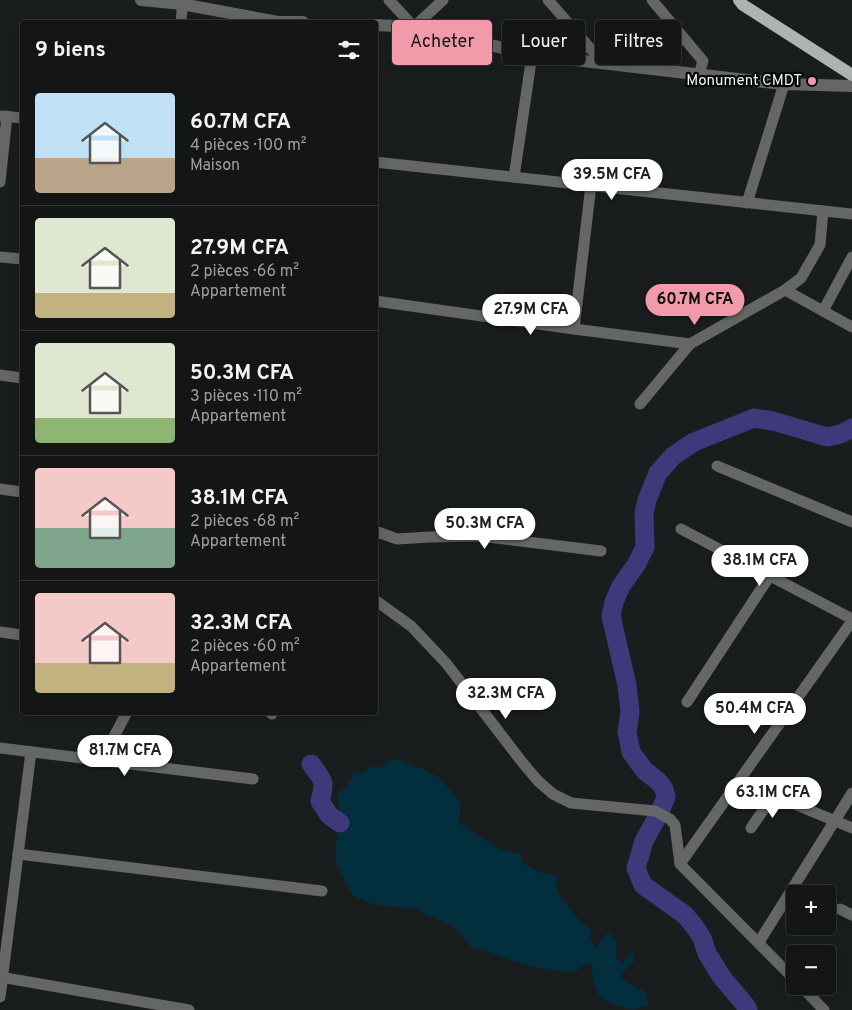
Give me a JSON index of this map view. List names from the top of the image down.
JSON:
{
  "places": ["Monument CMDT"],
  "page": {
    "chip": ["Acheter", "Louer", "Filtres"],
    "heading": "9 biens",
    "list": [
      {
        "name": "60.7M CFA",
        "note": "4 pièces · 100 m² · Maison"
      },
      {
        "name": "27.9M CFA",
        "note": "2 pièces · 66 m² · Appartement"
      },
      {
        "name": "50.3M CFA",
        "note": "3 pièces · 110 m² · Appartement"
      },
      {
        "name": "38.1M CFA",
        "note": "2 pièces · 68 m² · Appartement"
      },
      {
        "name": "32.3M CFA",
        "note": "2 pièces · 60 m² · Appartement"
      }
    ],
    "price": [
      "39.5M CFA",
      "60.7M CFA",
      "27.9M CFA",
      "50.3M CFA",
      "38.1M CFA",
      "32.3M CFA",
      "50.4M CFA",
      "81.7M CFA",
      "63.1M CFA"
    ],
    "map_buttons": ["+", "−"]
  }
}
